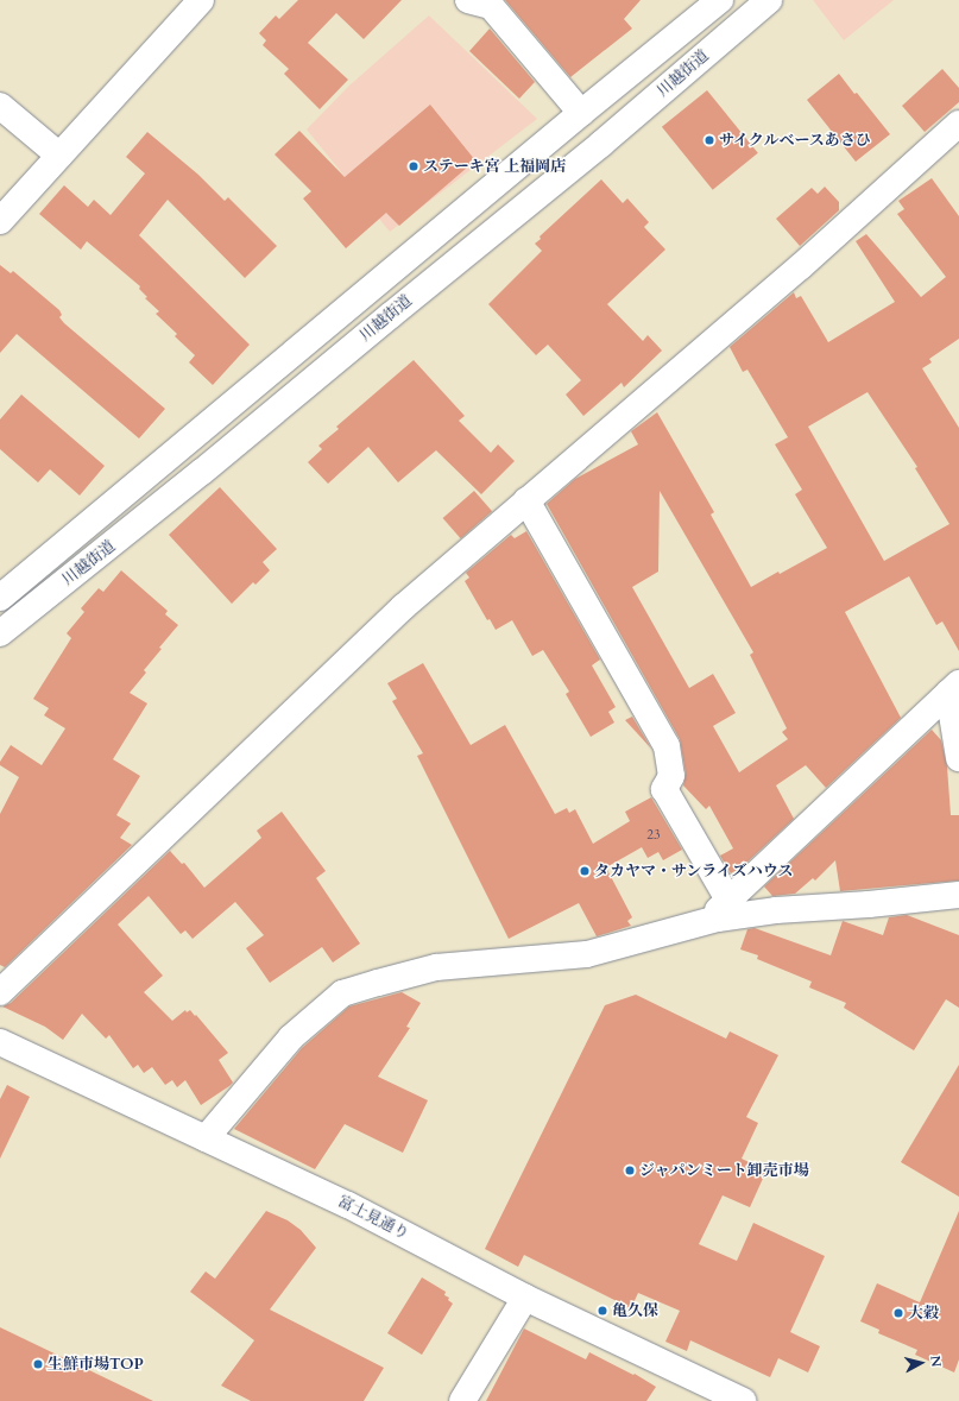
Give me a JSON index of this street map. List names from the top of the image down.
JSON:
{
  "streets": {
    "main road": ["川越街道", "富士見通り"]
  },
  "places": [
    "サイクルベースあさひ",
    "ステーキ宮 上福岡店",
    "タカヤマ・サンライズハウス",
    "ジャパンミート卸売市場",
    "亀久保",
    "大穀",
    "生鮮市場TOP"
  ],
  "house_numbers": ["23"],
  "north": "right"
}
